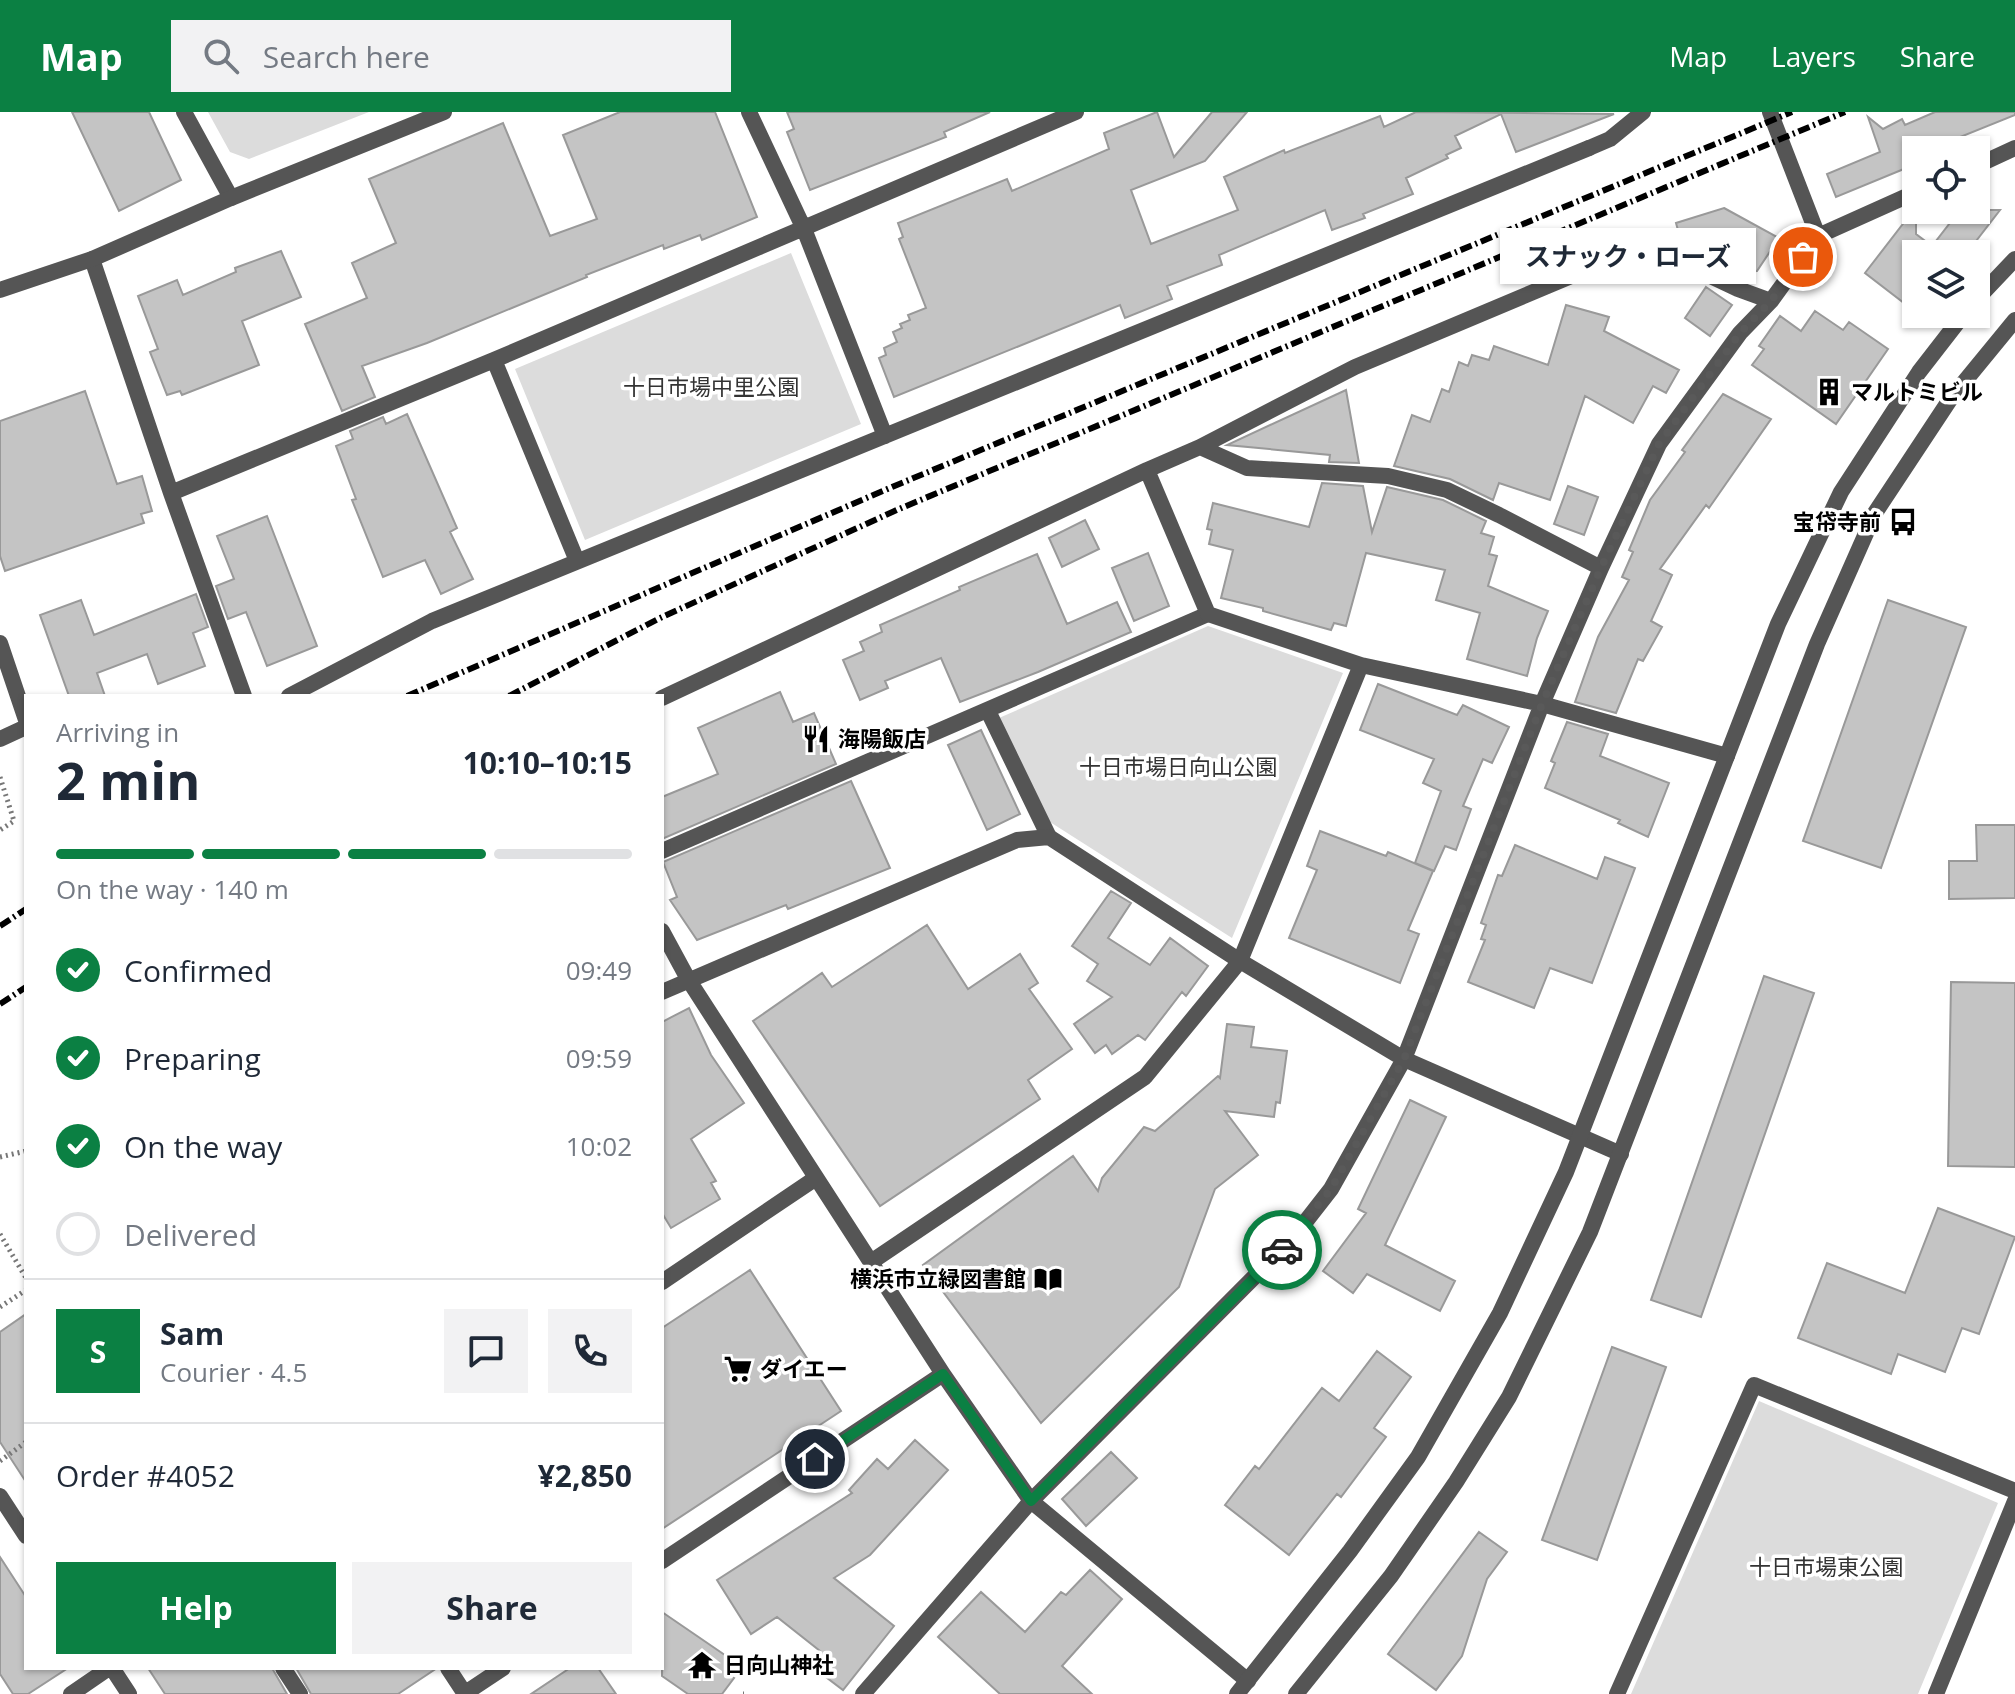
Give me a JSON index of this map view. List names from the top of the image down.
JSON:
{
  "parks": ["十日市場中里公園", "十日市場日向山公園", "十日市場東公園"],
  "places": {
    "other": ["スナック・ローズ"],
    "building": ["マルトミビル"],
    "bus stop": ["宝帒寺前"],
    "restaurant": ["海陽飯店"],
    "library": ["横浜市立緑図書館"],
    "supermarket": ["ダイエー"],
    "temple": ["日向山神社"]
  },
  "page": {
    "header": "Map",
    "search": "Search here",
    "nav": ["Map", "Layers", "Share"],
    "bubble": "スナック・ローズ",
    "heading": ["2 min", "Arriving in", "10:10–10:15"],
    "panel": [
      "Sam",
      "Courier · 4.5",
      "Order #4052",
      "¥2,850"
    ],
    "bar": "On the way · 140 m",
    "list": [
      ["Confirmed", "09:49"],
      ["Preparing", "09:59"],
      ["On the way", "10:02"],
      "Delivered"
    ],
    "round": "S",
    "buttons": ["Help", "Share"]
  }
}
